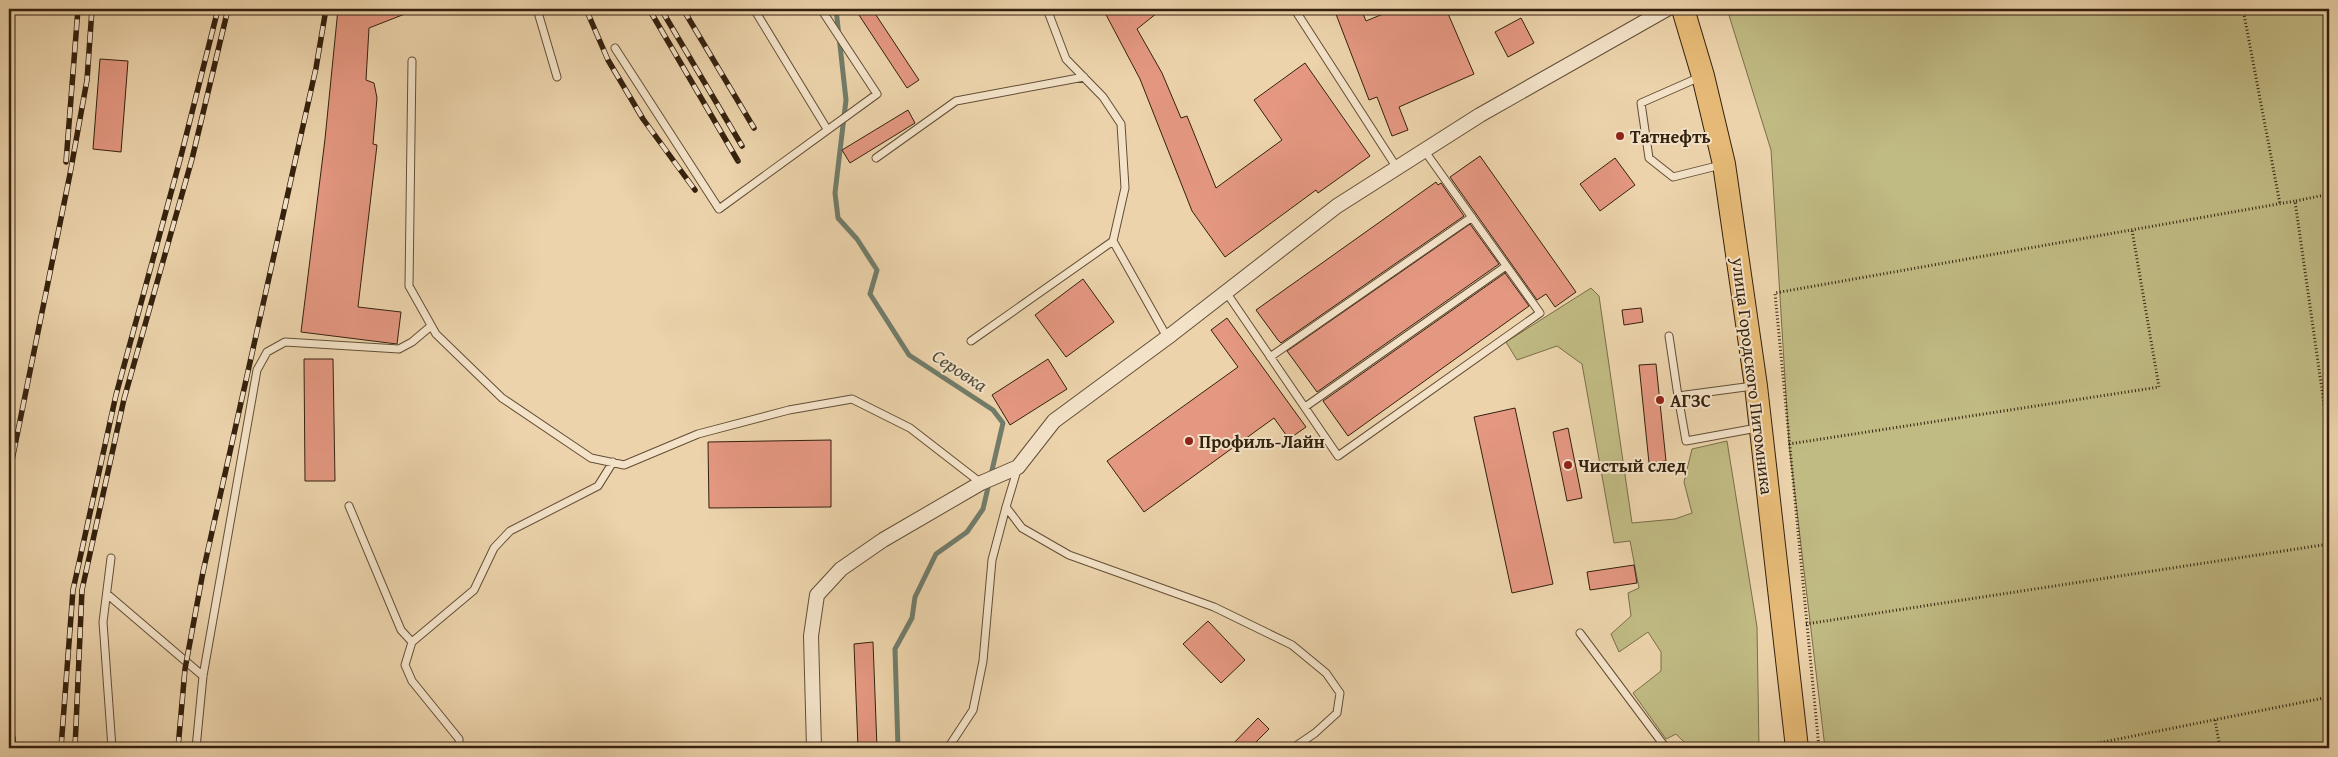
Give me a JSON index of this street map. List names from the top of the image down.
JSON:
{
  "streets": {
    "main road": ["улица Городского Питомника"]
  },
  "water": ["Серовка"],
  "places": [
    "Татнефть",
    "АГЗС",
    "Профиль-Лайн",
    "Чистый след"
  ]
}
